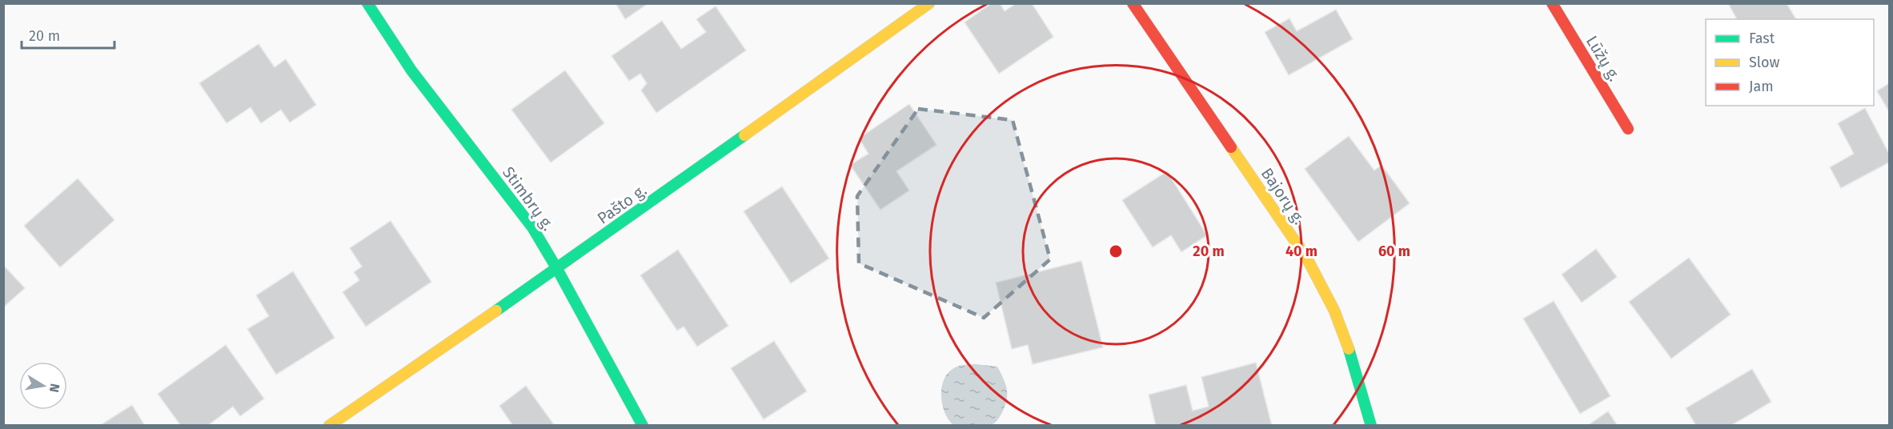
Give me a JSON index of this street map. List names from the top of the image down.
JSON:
{
  "streets": {
    "street": [
      "Lūžų g.",
      "Bajorų g.",
      "Stimbrų g.",
      "Pašto g."
    ]
  },
  "crossings": [
    ["Stimbrų g.", "Pašto g."]
  ],
  "legend": ["Fast", "Slow", "Jam"],
  "scale_bar": "20 m",
  "north": "right",
  "rings": ["20 m", "40 m", "60 m"]
}
